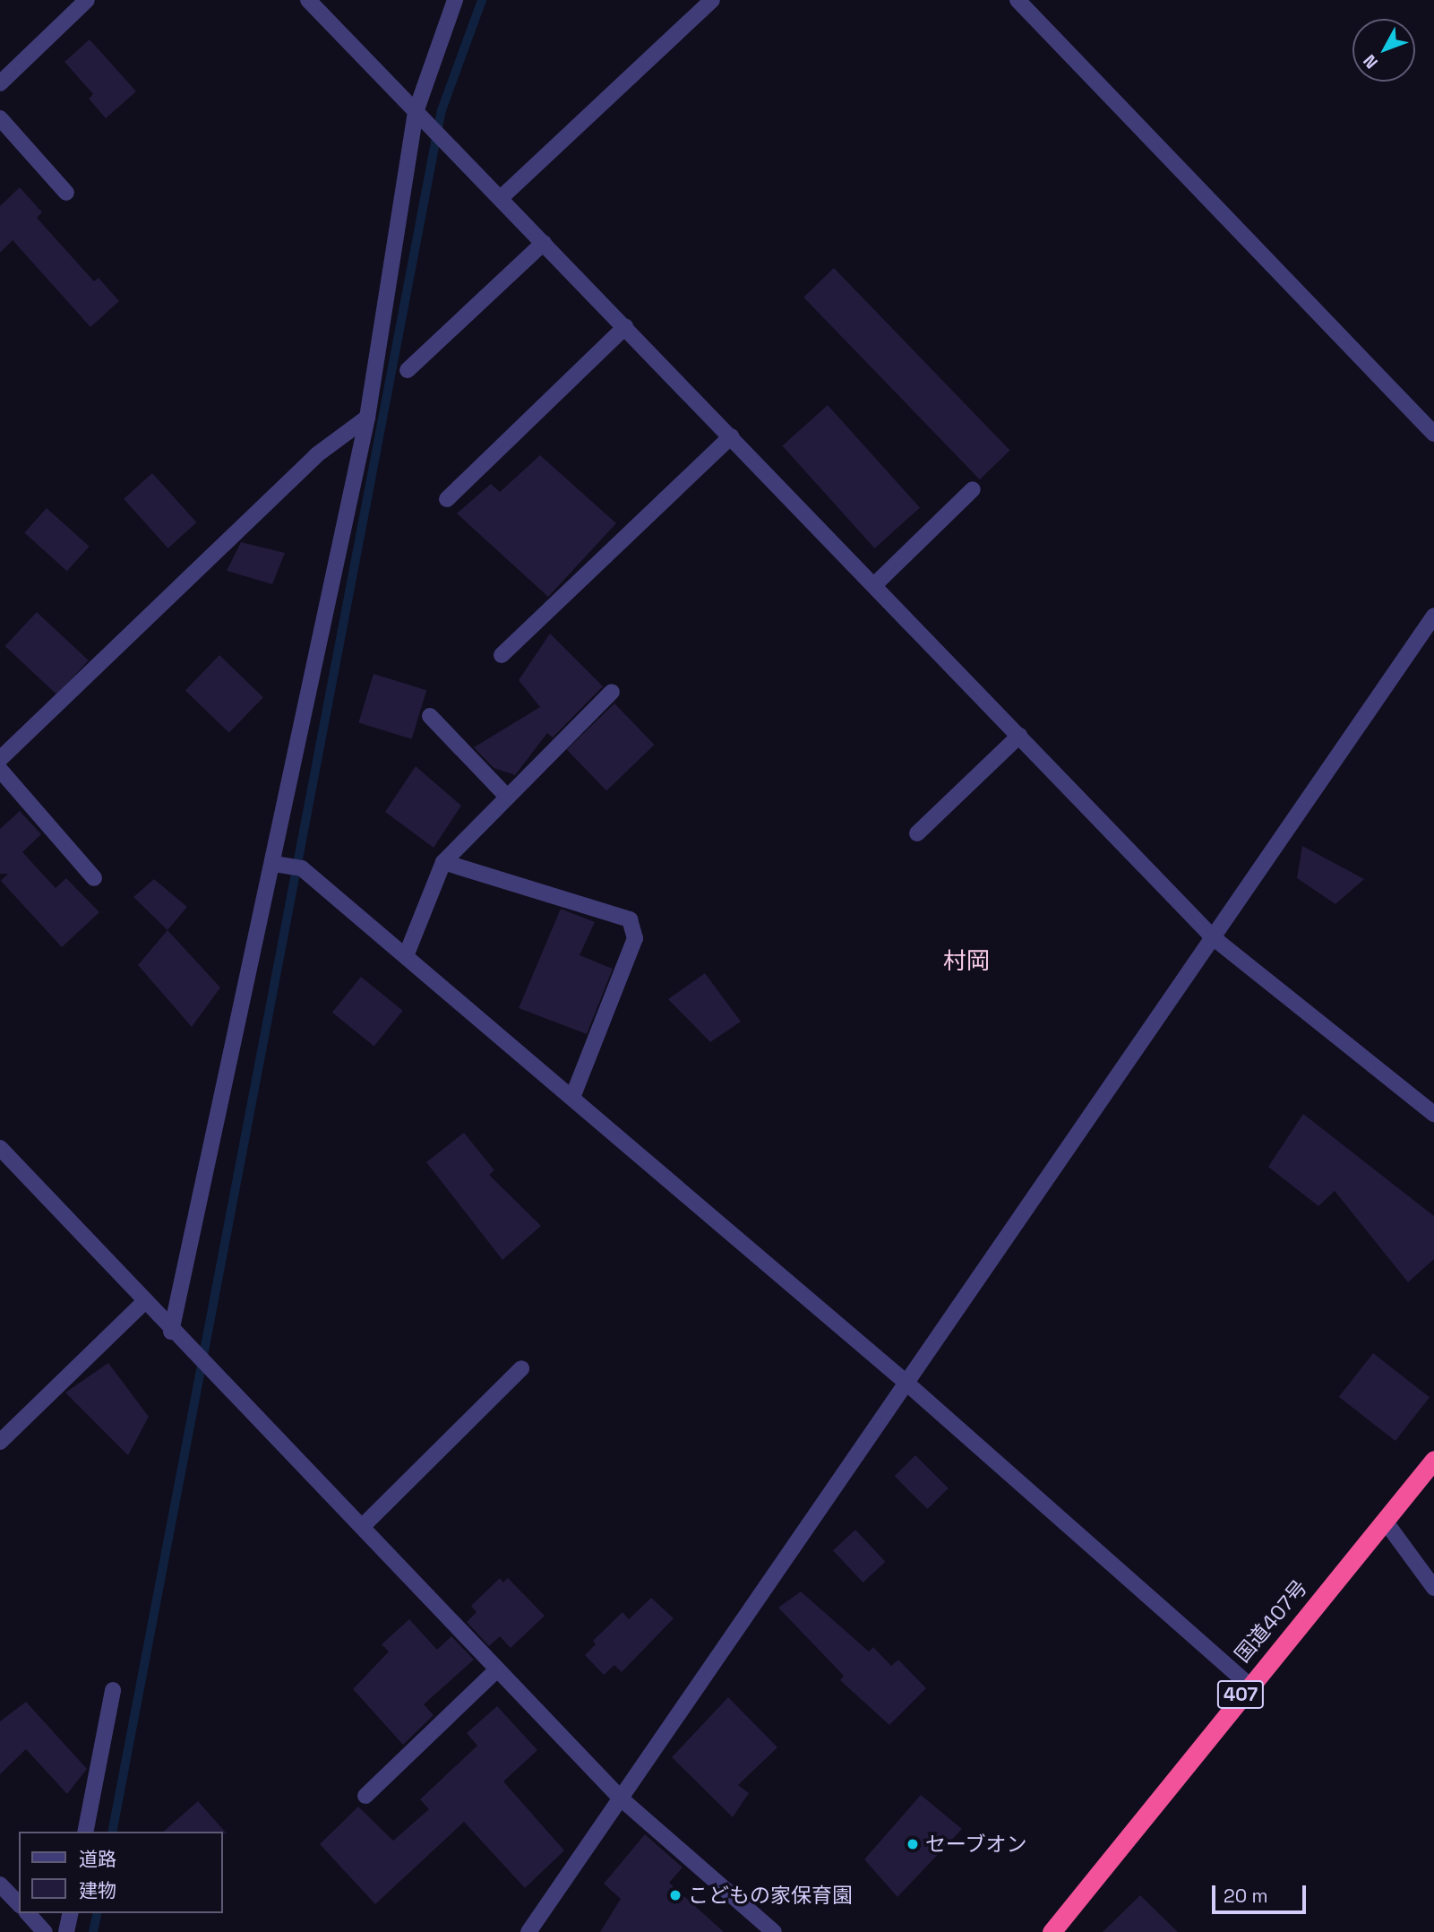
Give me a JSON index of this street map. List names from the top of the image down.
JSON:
{
  "streets": {
    "highway": ["国道407号", "407"]
  },
  "districts": ["村岡"],
  "places": ["セーブオン", "こどもの家保育園"],
  "legend": ["道路", "建物"],
  "scale_bar": "20 m",
  "north": "bottom left"
}
